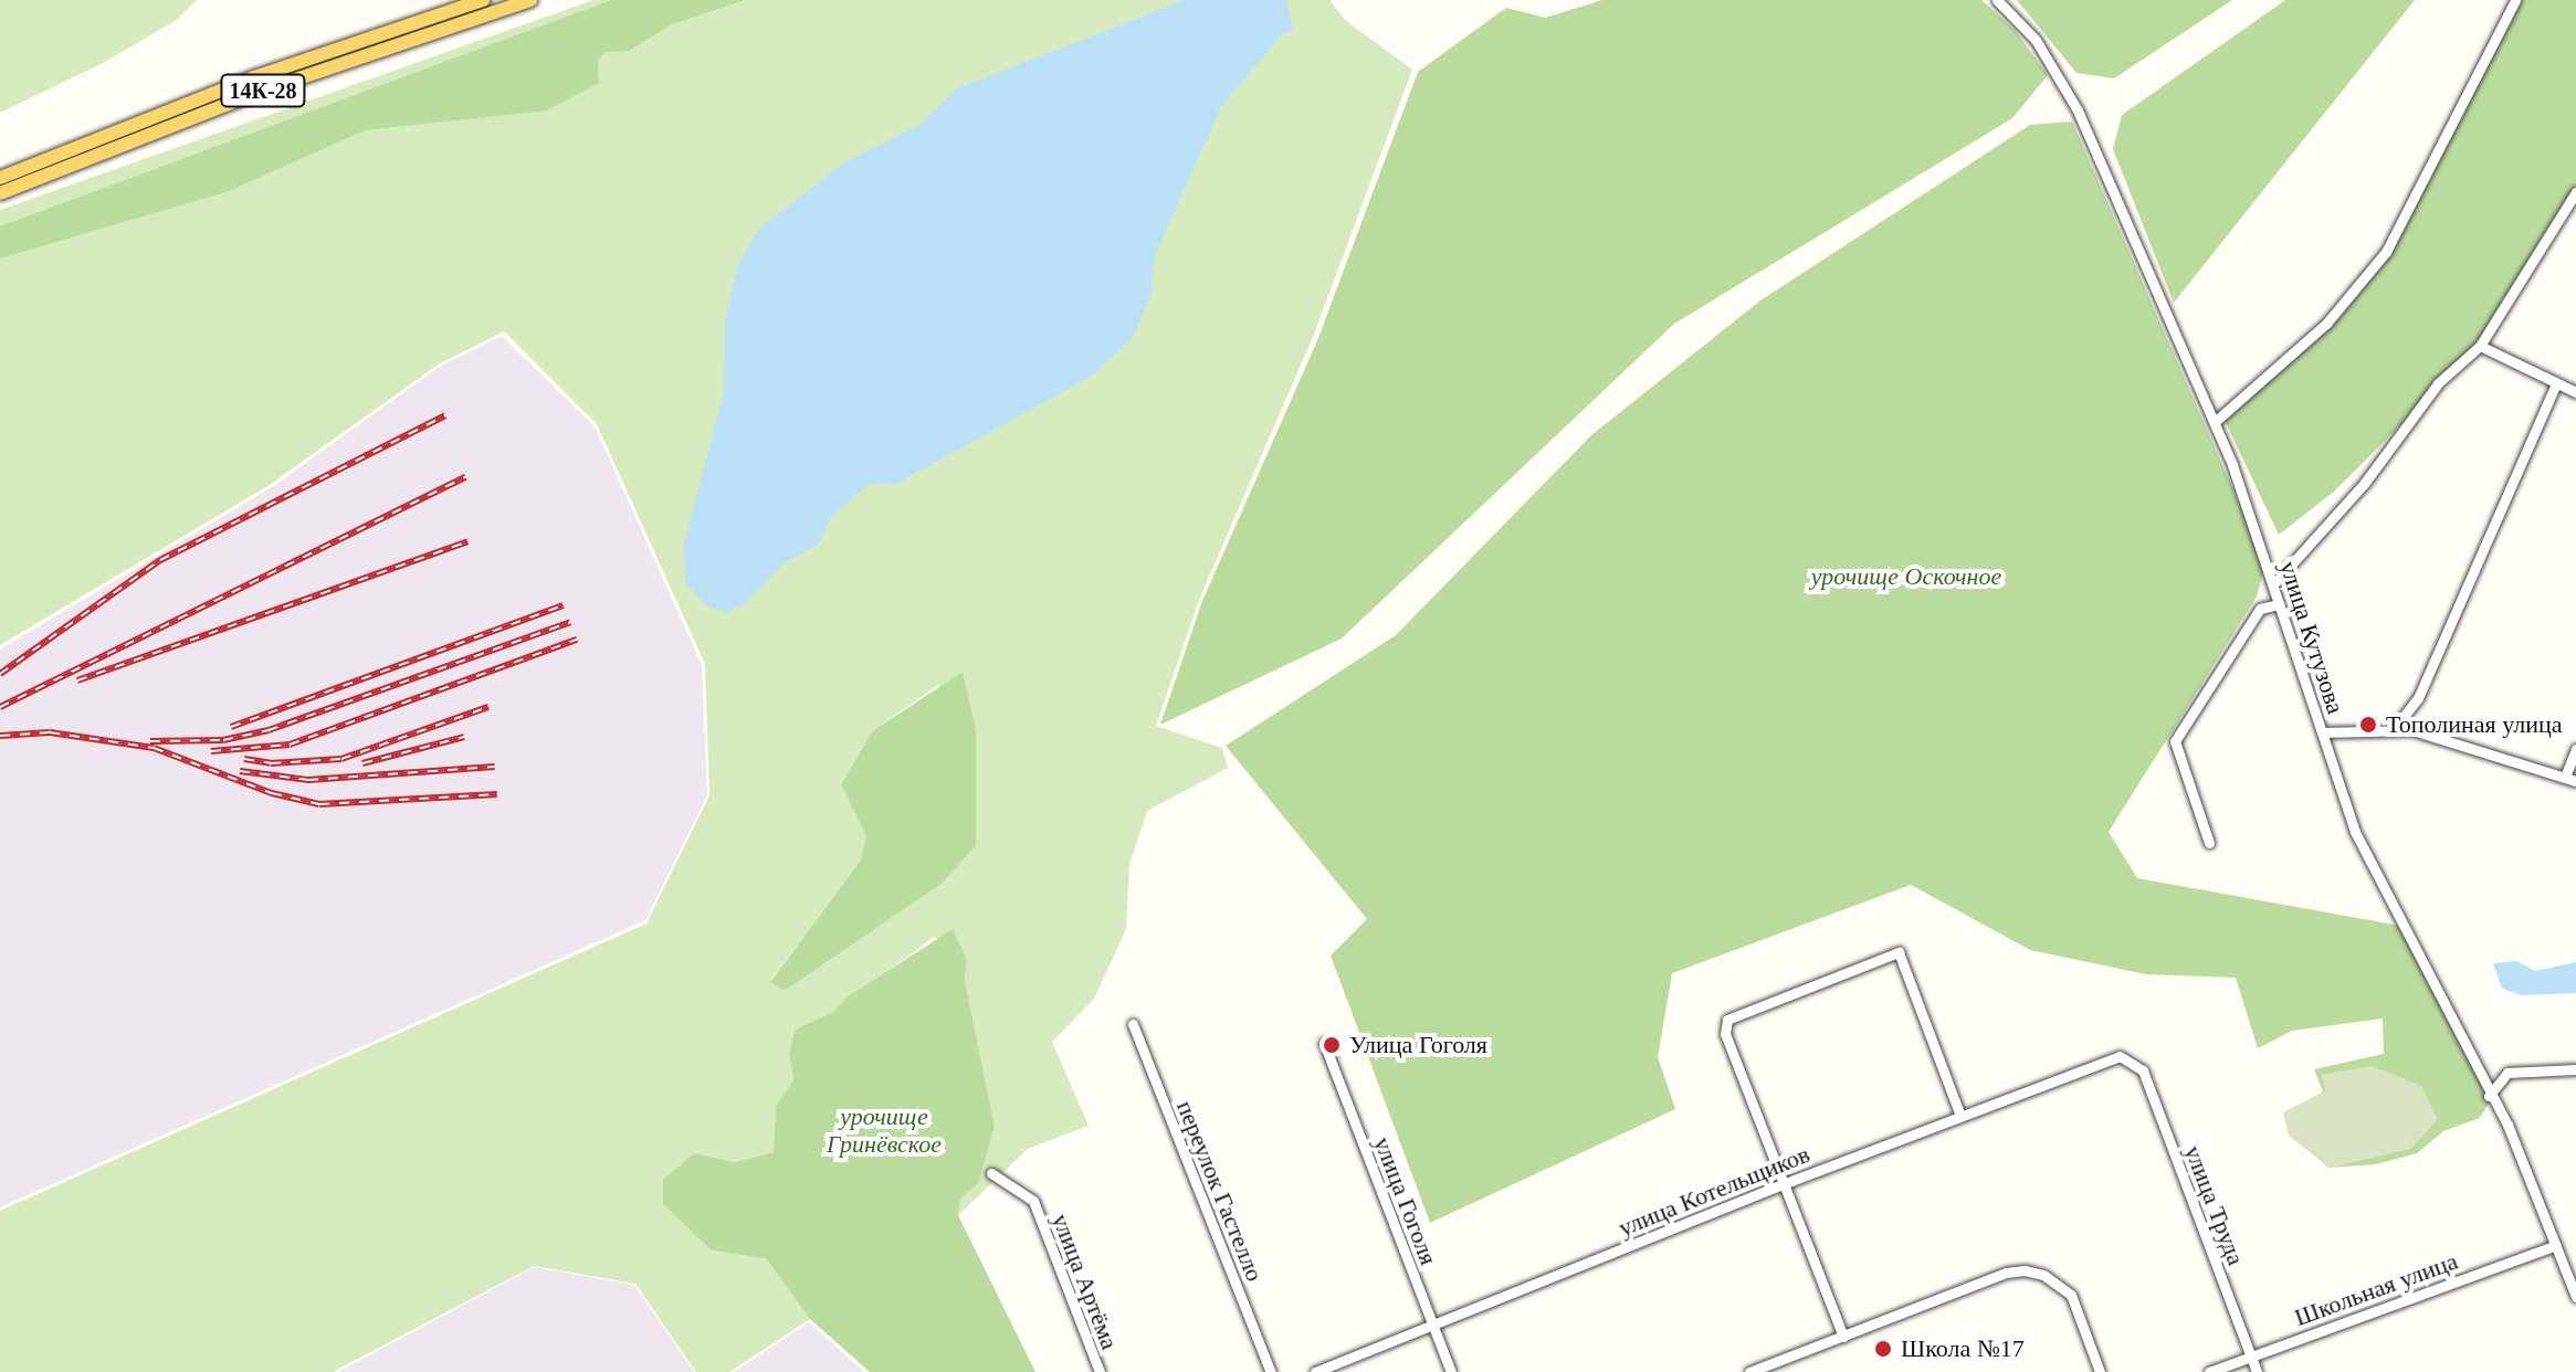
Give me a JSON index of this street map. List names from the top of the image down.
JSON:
{
  "streets": {
    "main road": ["14К-28"],
    "street": [
      "улица Кутузова",
      "переулок Гастелло",
      "улица Котельщиков",
      "улица Гоголя",
      "улица Труда",
      "улица Артёма",
      "Школьная улица"
    ]
  },
  "crossings": [
    ["улица Кутузова", "Школьная улица"],
    ["улица Котельщиков", "улица Гоголя"],
    ["улица Котельщиков", "улица Труда"],
    ["улица Труда", "Школьная улица"]
  ],
  "parks": ["урочище Оскочное", "урочище Гринёвское"],
  "places": ["Тополиная улица", "Улица Гоголя", "Школа №17"]
}
